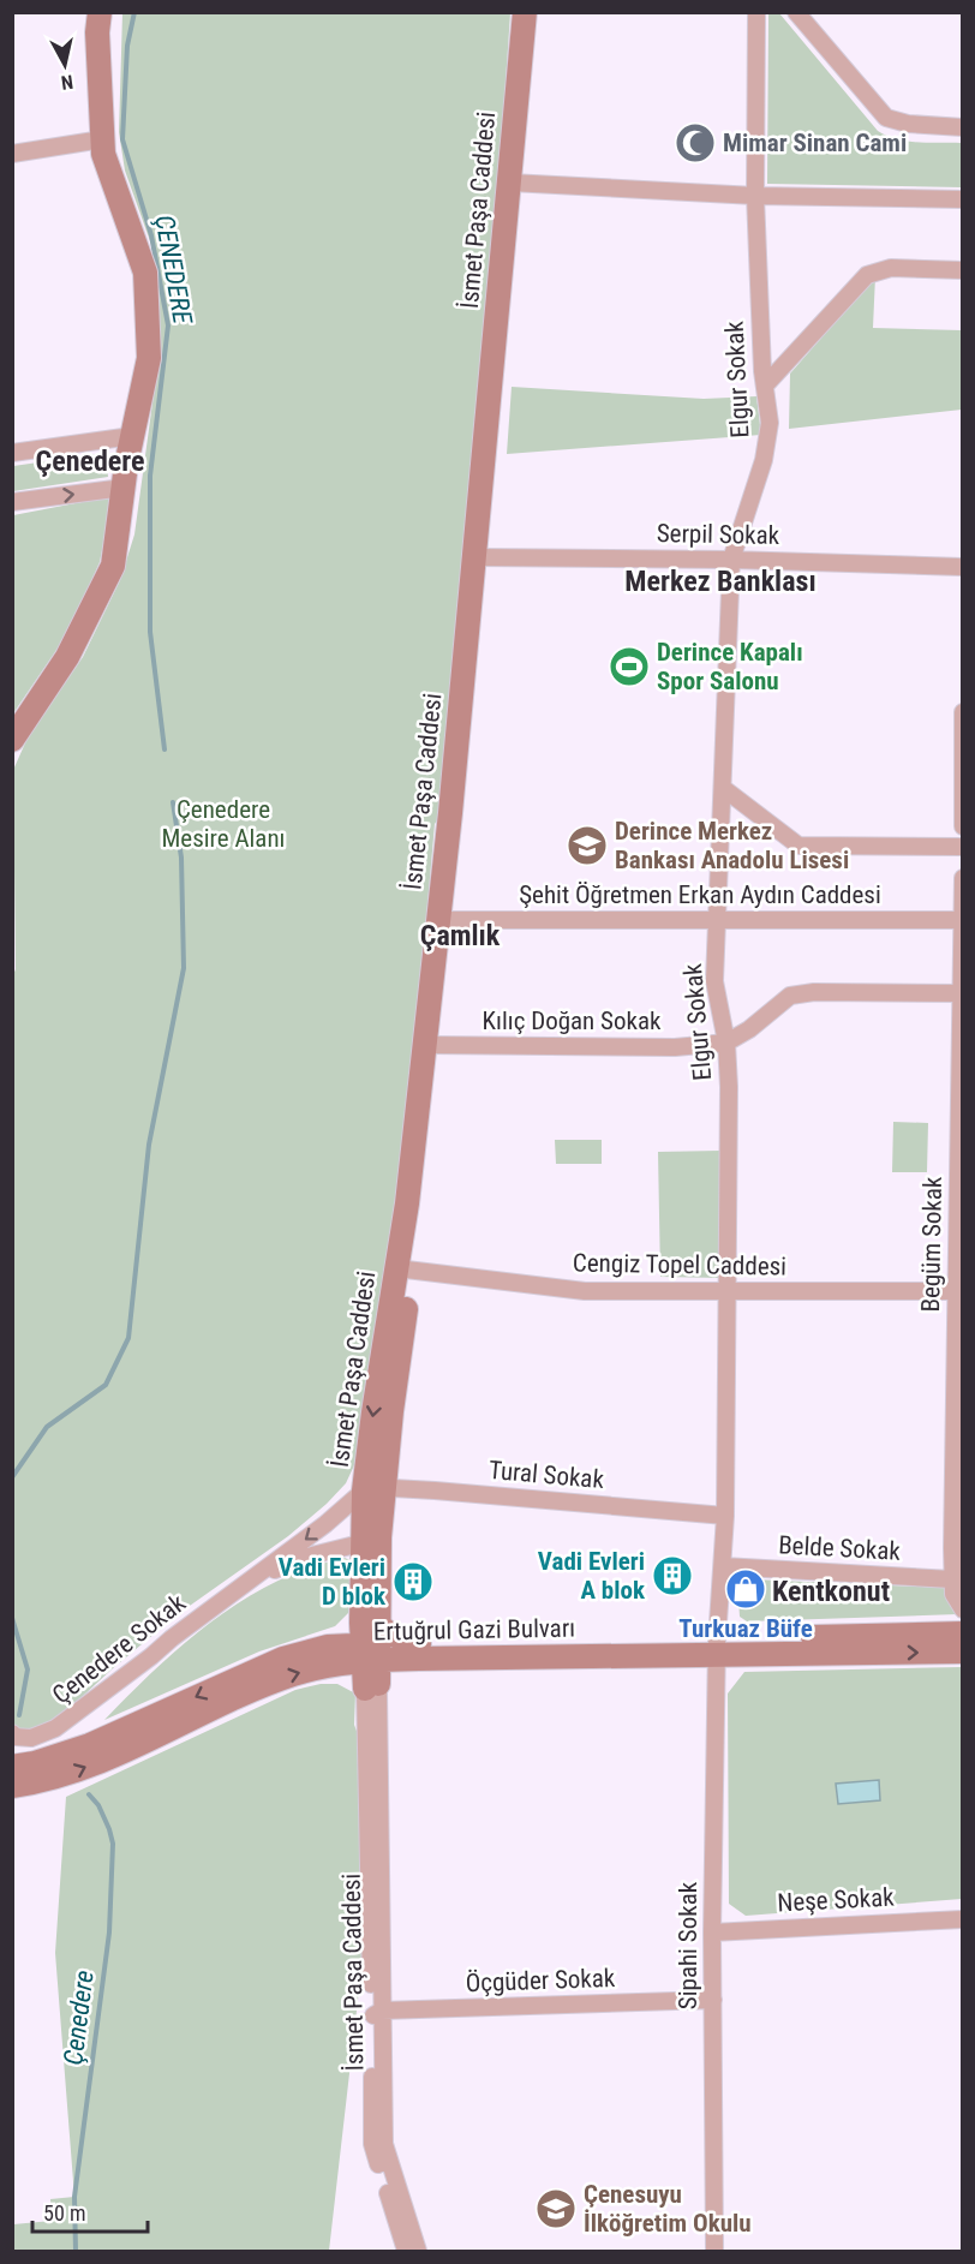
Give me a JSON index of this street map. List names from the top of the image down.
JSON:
{
  "streets": {
    "main road": ["İsmet Paşa Caddesi", "Ertuğrul Gazi Bulvarı"],
    "street": [
      "Elgur Sokak",
      "Serpil Sokak",
      "Şehit Öğretmen Erkan Aydın Caddesi",
      "Kılıç Doğan Sokak",
      "Begüm Sokak",
      "Cengiz Topel Caddesi",
      "Tural Sokak",
      "Belde Sokak",
      "Çenedere Sokak",
      "Neşe Sokak",
      "Sipahi Sokak",
      "Öçgüder Sokak"
    ]
  },
  "crossings": [
    ["İsmet Paşa Caddesi", "Serpil Sokak"],
    ["İsmet Paşa Caddesi", "Şehit Öğretmen Erkan Aydın Caddesi"],
    ["İsmet Paşa Caddesi", "Kılıç Doğan Sokak"],
    ["İsmet Paşa Caddesi", "Cengiz Topel Caddesi"],
    ["İsmet Paşa Caddesi", "Tural Sokak"],
    ["İsmet Paşa Caddesi", "Ertuğrul Gazi Bulvarı"],
    ["İsmet Paşa Caddesi", "Çenedere Sokak"],
    ["İsmet Paşa Caddesi", "Öçgüder Sokak"],
    ["Elgur Sokak", "Serpil Sokak"],
    ["Elgur Sokak", "Şehit Öğretmen Erkan Aydın Caddesi"],
    ["Elgur Sokak", "Kılıç Doğan Sokak"],
    ["Elgur Sokak", "Cengiz Topel Caddesi"],
    ["Elgur Sokak", "Tural Sokak"],
    ["Elgur Sokak", "Belde Sokak"],
    ["Elgur Sokak", "Sipahi Sokak"],
    ["Şehit Öğretmen Erkan Aydın Caddesi", "Begüm Sokak"],
    ["Kılıç Doğan Sokak", "Begüm Sokak"],
    ["Begüm Sokak", "Cengiz Topel Caddesi"],
    ["Begüm Sokak", "Belde Sokak"],
    ["Tural Sokak", "Çenedere Sokak"],
    ["Belde Sokak", "Sipahi Sokak"],
    ["Ertuğrul Gazi Bulvarı", "Sipahi Sokak"],
    ["Neşe Sokak", "Sipahi Sokak"],
    ["Sipahi Sokak", "Öçgüder Sokak"]
  ],
  "districts": [
    "Çenedere",
    "Merkez Banklası",
    "Çamlık",
    "Kentkonut"
  ],
  "water": ["ÇENEDERE", "Çenedere"],
  "parks": ["Çenedere Mesire Alanı"],
  "places": {
    "mosque": ["Mimar Sinan Cami"],
    "sports": ["Derince Kapalı Spor Salonu"],
    "school or university": ["Derince Merkez Bankası Anadolu Lisesi", "Çenesuyu İlköğretim Okulu"],
    "building": ["Vadi Evleri A blok", "Vadi Evleri D blok"],
    "shop": ["Turkuaz Büfe"]
  },
  "scale_bar": "50 m",
  "north": "bottom"
}
